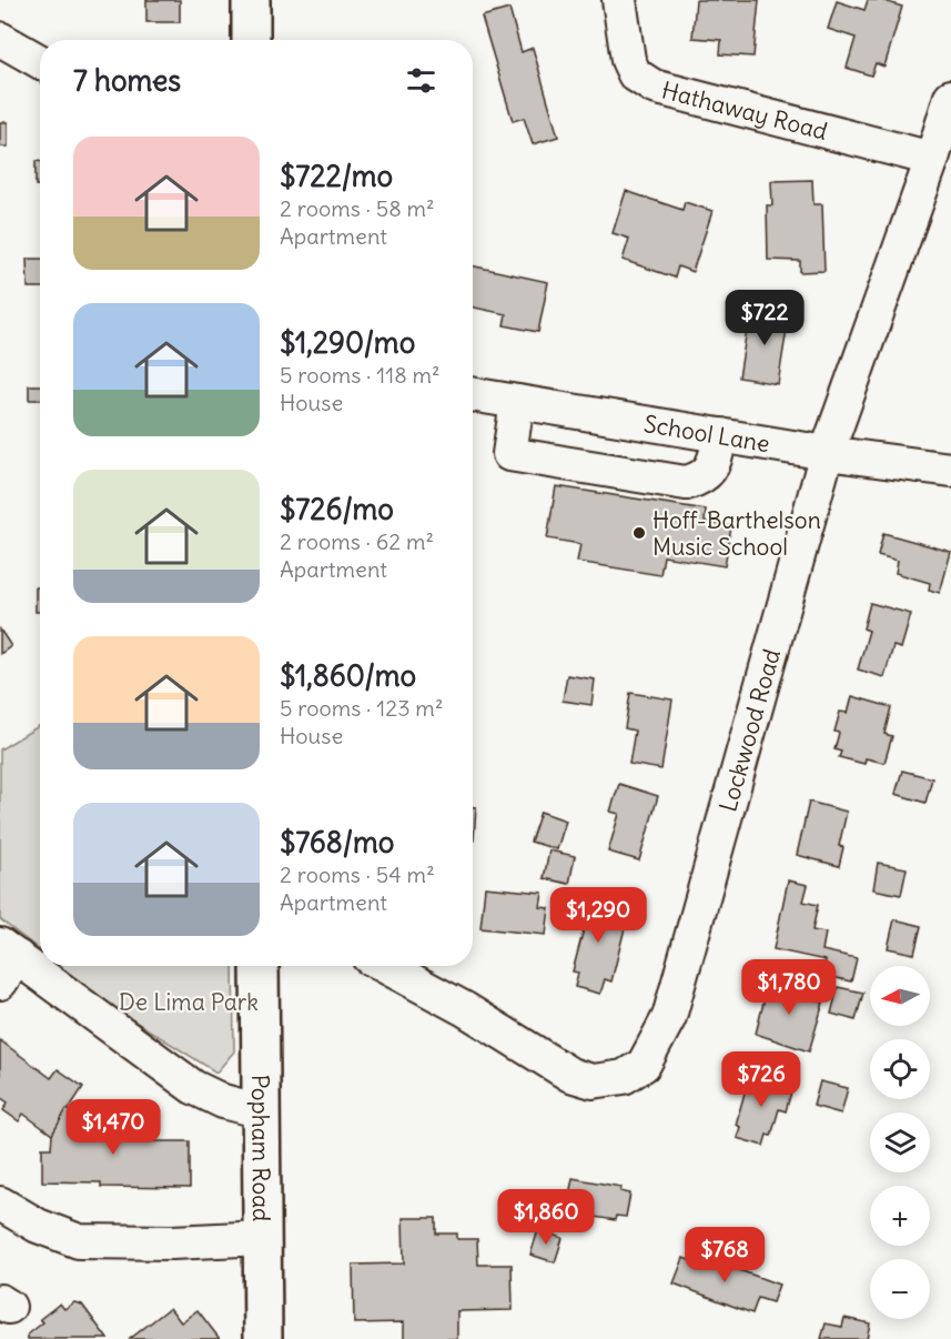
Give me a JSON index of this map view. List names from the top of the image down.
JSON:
{
  "streets": {
    "main road": ["Popham Road"],
    "street": ["Hathaway Road", "School Lane", "Lockwood Road"]
  },
  "crossings": [
    ["Hathaway Road", "Lockwood Road"],
    ["School Lane", "Lockwood Road"]
  ],
  "parks": ["De Lima Park"],
  "places": ["Hoff-Barthelson Music School"],
  "north": "left",
  "page": {
    "heading": "7 homes",
    "list": [
      {
        "name": "$722/mo",
        "note": "2 rooms · 58 m² · Apartment"
      },
      {
        "name": "$1,290/mo",
        "note": "5 rooms · 118 m² · House"
      },
      {
        "name": "$726/mo",
        "note": "2 rooms · 62 m² · Apartment"
      },
      {
        "name": "$1,860/mo",
        "note": "5 rooms · 123 m² · House"
      },
      {
        "name": "$768/mo",
        "note": "2 rooms · 54 m² · Apartment"
      }
    ],
    "price": [
      "$722",
      "$1,290",
      "$1,780",
      "$726",
      "$1,470",
      "$1,860",
      "$768"
    ],
    "map_buttons": ["+", "−"]
  }
}
